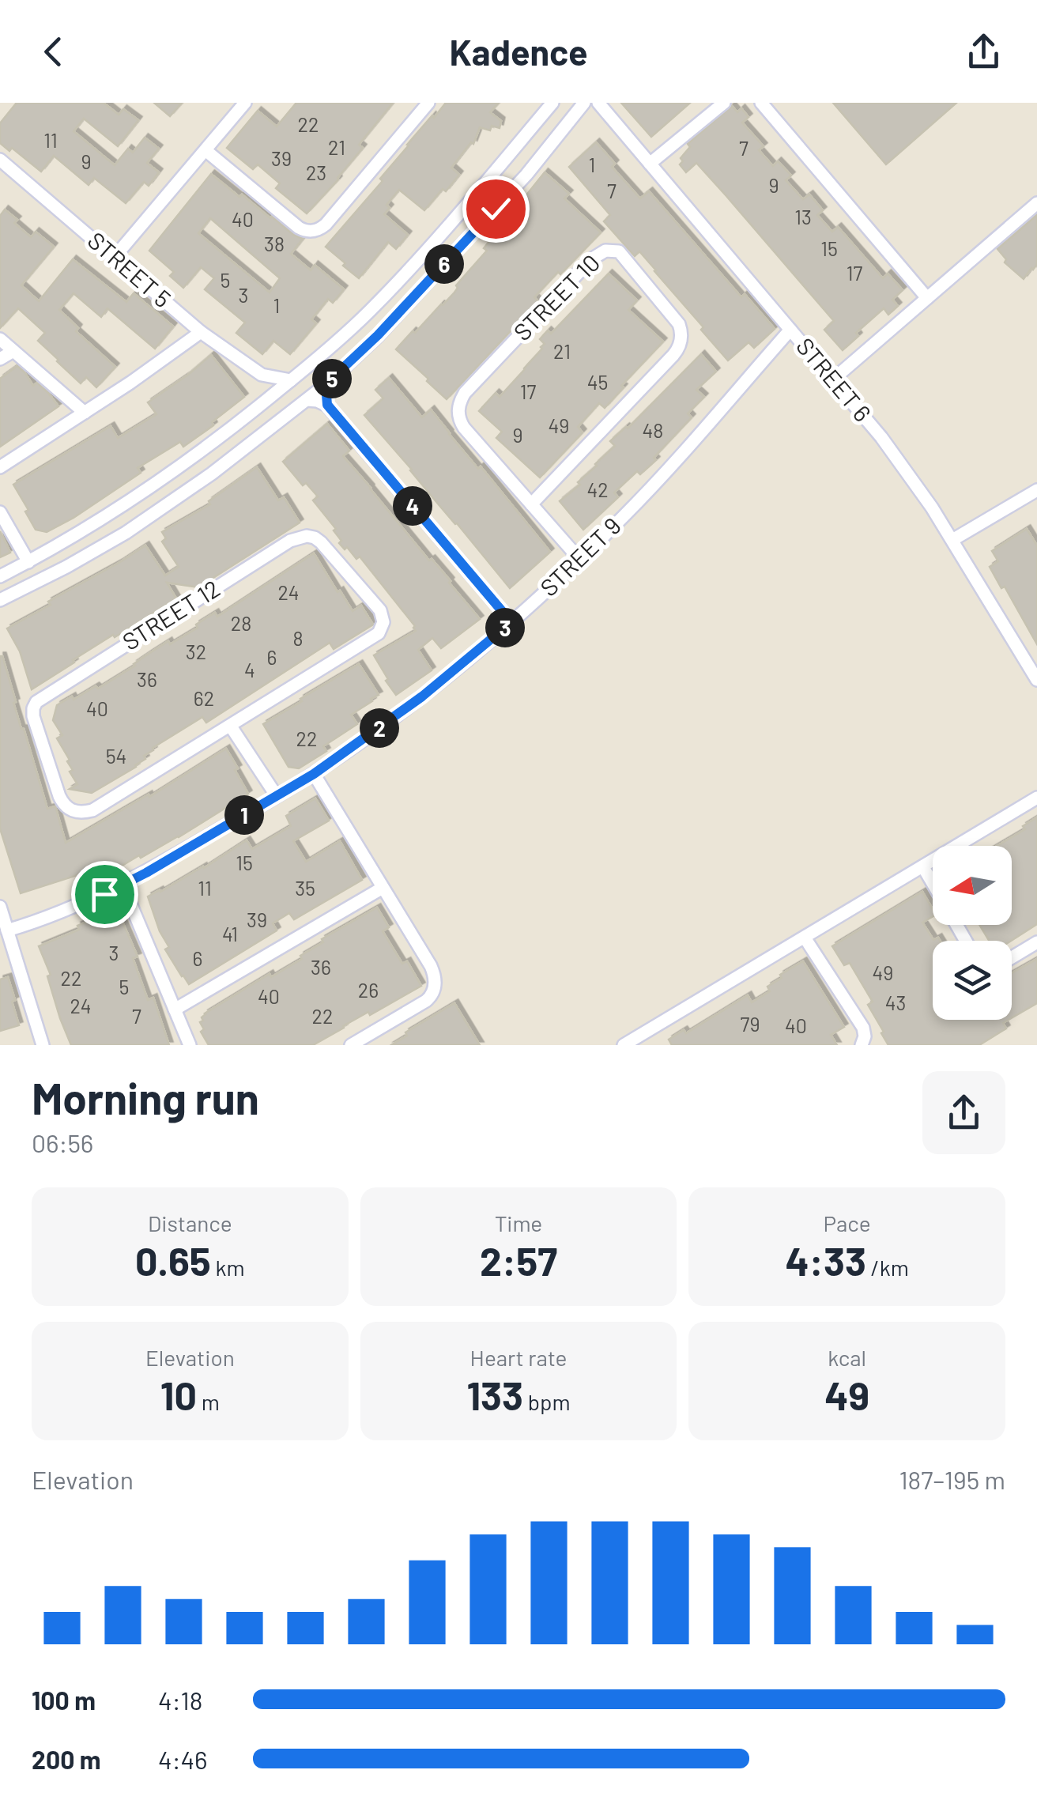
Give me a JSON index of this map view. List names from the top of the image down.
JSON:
{
  "streets": {
    "street": [
      "STREET 5",
      "STREET 10",
      "STREET 6",
      "STREET 9",
      "STREET 12"
    ]
  },
  "crossings": [
    ["STREET 10", "STREET 9"],
    ["STREET 6", "STREET 9"]
  ],
  "house_numbers": [
    "22",
    "11",
    "21",
    "7",
    "39",
    "9",
    "1",
    "23",
    "9",
    "7",
    "13",
    "40",
    "38",
    "15",
    "17",
    "5",
    "3",
    "1",
    "21",
    "45",
    "17",
    "49",
    "48",
    "9",
    "42",
    "24",
    "28",
    "8",
    "32",
    "6",
    "4",
    "36",
    "62",
    "40",
    "22",
    "54",
    "15",
    "11",
    "35",
    "39",
    "41",
    "3",
    "6",
    "36",
    "49",
    "22",
    "5",
    "26",
    "40",
    "43",
    "24",
    "7",
    "22",
    "79",
    "40"
  ],
  "north": "left",
  "page": {
    "header": "Kadence",
    "pins": [
      "6",
      "5",
      "4",
      "3",
      "2",
      "1"
    ],
    "heading": ["Morning run", "06:56"],
    "stats": [
      ["Distance", "0.65 km"],
      ["Time", "2:57"],
      ["Pace", "4:33 /km"],
      ["Elevation", "10 m"],
      ["Heart rate", "133 bpm"],
      ["kcal", "49"]
    ],
    "chart": ["Elevation", "187–195 m"],
    "list": [
      {
        "name": "100 m",
        "note": "4:18"
      },
      {
        "name": "200 m",
        "note": "4:46"
      }
    ]
  }
}
